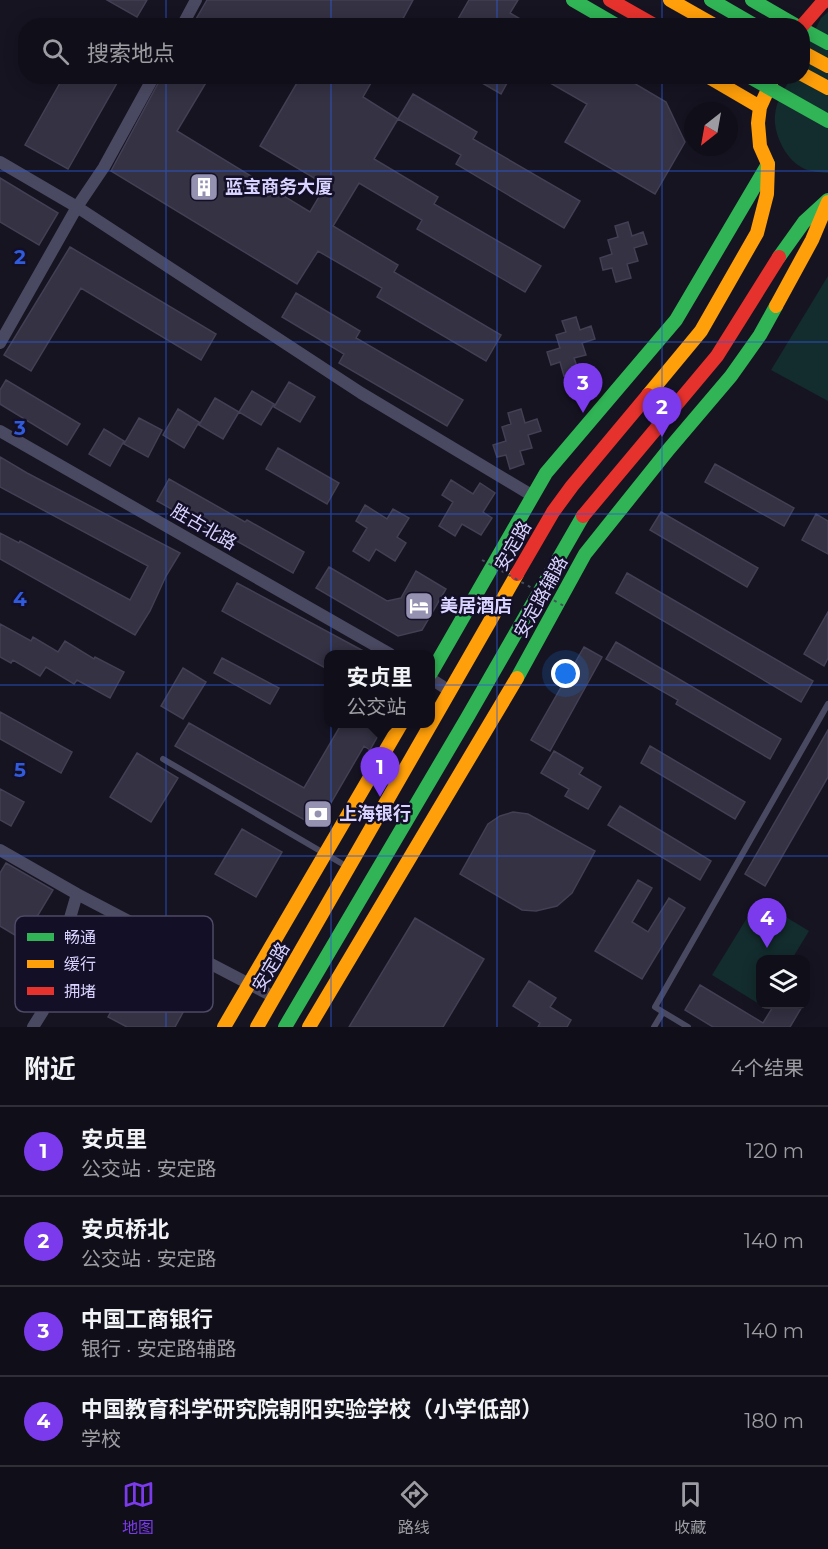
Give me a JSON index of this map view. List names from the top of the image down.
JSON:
{
  "streets": {
    "main road": ["安定路", "安定路辅路"],
    "street": ["胜古北路"]
  },
  "places": {
    "building": ["蓝宝商务大厦"],
    "hotel": ["美居酒店"],
    "bank": ["上海银行"]
  },
  "legend": ["畅通", "缓行", "拥堵"],
  "north": "bottom left",
  "page": {
    "search": "搜索地点",
    "pins": [
      "3",
      "2",
      "1",
      "4"
    ],
    "popup": ["安贞里", "公交站"],
    "heading": ["附近", "4个结果"],
    "list": [
      {
        "mark": "1",
        "name": "安贞里",
        "note": "公交站 · 安定路",
        "value": "120 m"
      },
      {
        "mark": "2",
        "name": "安贞桥北",
        "note": "公交站 · 安定路",
        "value": "140 m"
      },
      {
        "mark": "3",
        "name": "中国工商银行",
        "note": "银行 · 安定路辅路",
        "value": "140 m"
      },
      {
        "mark": "4",
        "name": "中国教育科学研究院朝阳实验学校（小学低部）",
        "note": "学校",
        "value": "180 m"
      }
    ],
    "nav": ["地图", "路线", "收藏"]
  },
  "grid": {
    "rows": [
      "2",
      "3",
      "4",
      "5"
    ]
  }
}
